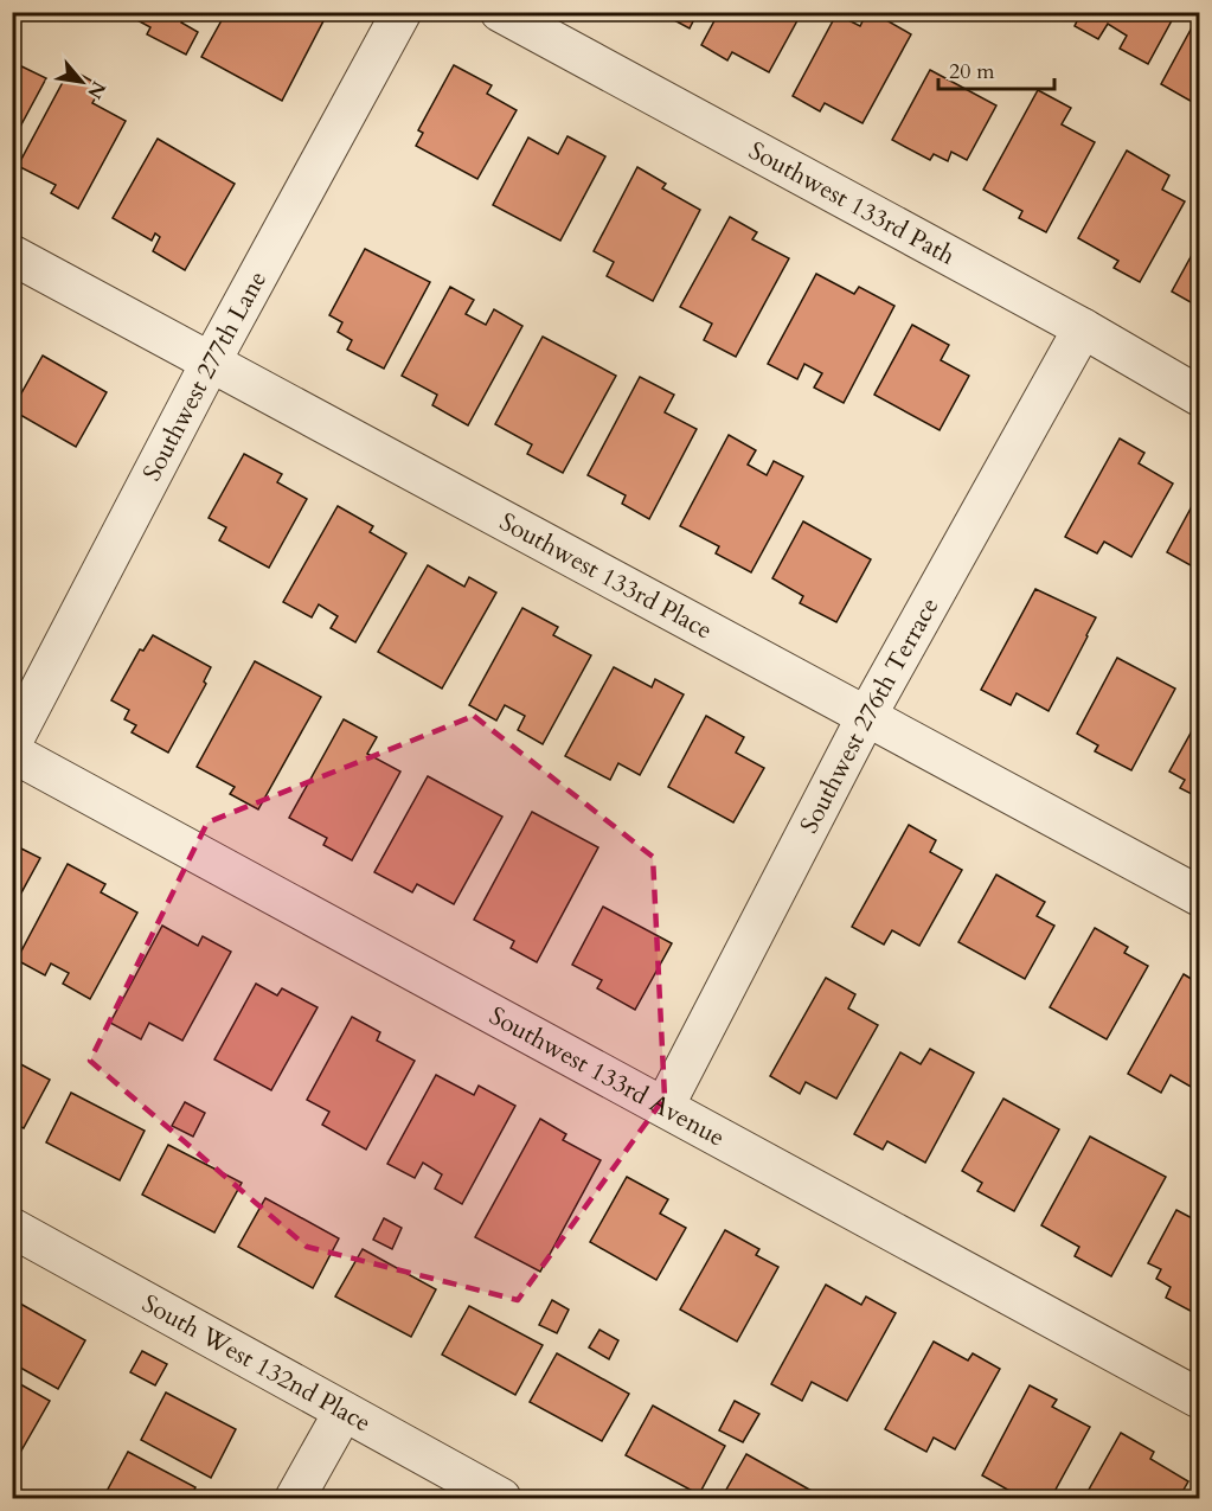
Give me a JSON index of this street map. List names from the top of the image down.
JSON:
{
  "streets": {
    "street": [
      "Southwest 133rd Path",
      "Southwest 277th Lane",
      "Southwest 133rd Place",
      "Southwest 276th Terrace",
      "Southwest 133rd Avenue",
      "South West 132nd Place"
    ]
  },
  "crossings": [
    ["Southwest 133rd Path", "Southwest 276th Terrace"],
    ["Southwest 277th Lane", "Southwest 133rd Place"],
    ["Southwest 133rd Place", "Southwest 276th Terrace"],
    ["Southwest 276th Terrace", "Southwest 133rd Avenue"]
  ],
  "scale_bar": "20 m",
  "north": "bottom right"
}
